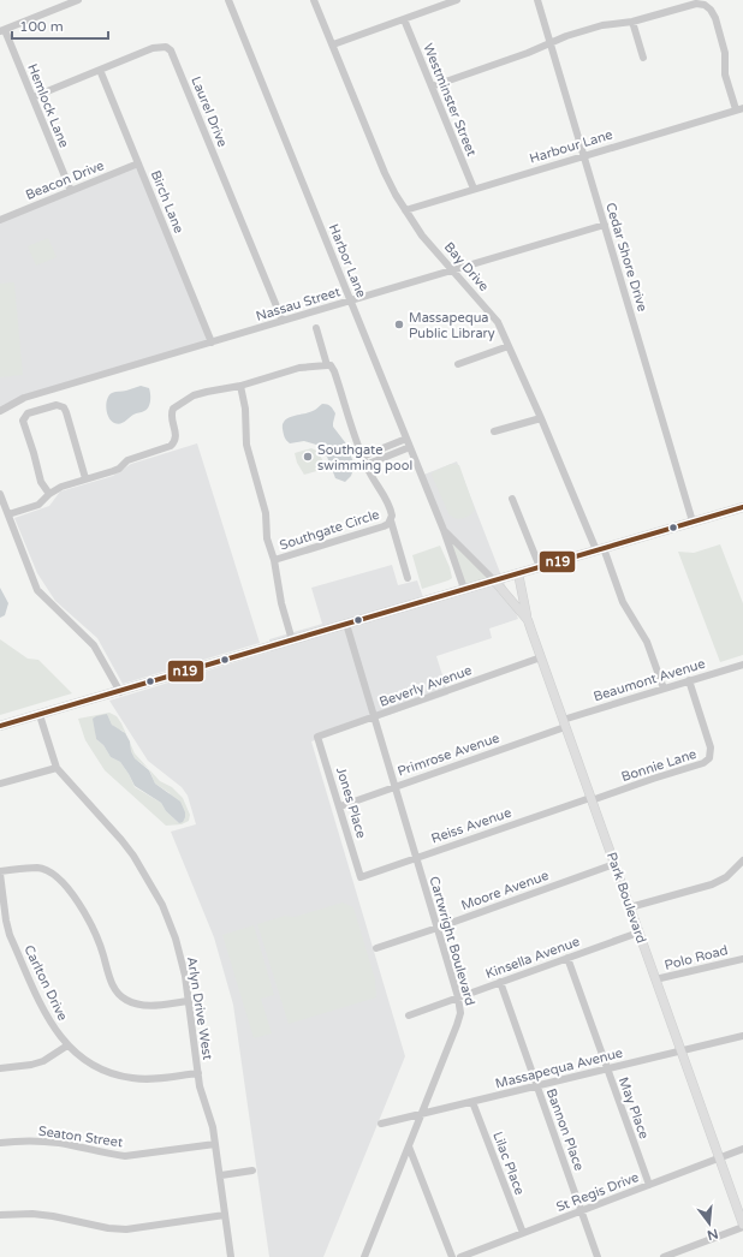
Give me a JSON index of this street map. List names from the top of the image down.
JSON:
{
  "streets": {
    "main road": ["Park Boulevard"],
    "street": [
      "Westminster Street",
      "Hemlock Lane",
      "Laurel Drive",
      "Harbour Lane",
      "Beacon Drive",
      "Birch Lane",
      "Cedar Shore Drive",
      "Harbor Lane",
      "Bay Drive",
      "Nassau Street",
      "Southgate Circle",
      "Beaumont Avenue",
      "Beverly Avenue",
      "Primrose Avenue",
      "Bonnie Lane",
      "Jones Place",
      "Reiss Avenue",
      "Moore Avenue",
      "Cartwright Boulevard",
      "Kinsella Avenue",
      "Polo Road",
      "Carlton Drive",
      "Arlyn Drive West",
      "Massapequa Avenue",
      "May Place",
      "Bannon Place",
      "Seaton Street",
      "Lilac Place",
      "St Regis Drive"
    ]
  },
  "crossings": [
    ["Westminster Street", "Harbour Lane"],
    ["Hemlock Lane", "Laurel Drive"],
    ["Hemlock Lane", "Beacon Drive"],
    ["Laurel Drive", "Birch Lane"],
    ["Laurel Drive", "Nassau Street"],
    ["Harbour Lane", "Cedar Shore Drive"],
    ["Harbour Lane", "Bay Drive"],
    ["Beacon Drive", "Birch Lane"],
    ["Birch Lane", "Nassau Street"],
    ["Cedar Shore Drive", "Nassau Street"],
    ["Harbor Lane", "Nassau Street"],
    ["Harbor Lane", "Park Boulevard"],
    ["Bay Drive", "Nassau Street"],
    ["Bay Drive", "Beaumont Avenue"],
    ["Beaumont Avenue", "Primrose Avenue"],
    ["Beaumont Avenue", "Bonnie Lane"],
    ["Beaumont Avenue", "Park Boulevard"],
    ["Beverly Avenue", "Jones Place"],
    ["Beverly Avenue", "Park Boulevard"],
    ["Beverly Avenue", "Cartwright Boulevard"],
    ["Primrose Avenue", "Jones Place"],
    ["Primrose Avenue", "Park Boulevard"],
    ["Primrose Avenue", "Cartwright Boulevard"],
    ["Bonnie Lane", "Reiss Avenue"],
    ["Bonnie Lane", "Park Boulevard"],
    ["Jones Place", "Reiss Avenue"],
    ["Reiss Avenue", "Park Boulevard"],
    ["Reiss Avenue", "Cartwright Boulevard"],
    ["Moore Avenue", "Park Boulevard"],
    ["Moore Avenue", "Cartwright Boulevard"],
    ["Park Boulevard", "Kinsella Avenue"],
    ["Park Boulevard", "Polo Road"],
    ["Park Boulevard", "Massapequa Avenue"],
    ["Park Boulevard", "St Regis Drive"],
    ["Cartwright Boulevard", "Kinsella Avenue"],
    ["Cartwright Boulevard", "Massapequa Avenue"],
    ["Kinsella Avenue", "May Place"],
    ["Kinsella Avenue", "Bannon Place"],
    ["Carlton Drive", "Arlyn Drive West"],
    ["Arlyn Drive West", "Seaton Street"],
    ["Massapequa Avenue", "May Place"],
    ["Massapequa Avenue", "Bannon Place"],
    ["Massapequa Avenue", "Lilac Place"],
    ["May Place", "St Regis Drive"],
    ["Bannon Place", "St Regis Drive"],
    ["Lilac Place", "St Regis Drive"]
  ],
  "places": ["Massapequa Public Library", "Southgate swimming pool"],
  "lines": ["transit line n19"],
  "scale_bar": "100 m",
  "north": "bottom"
}
